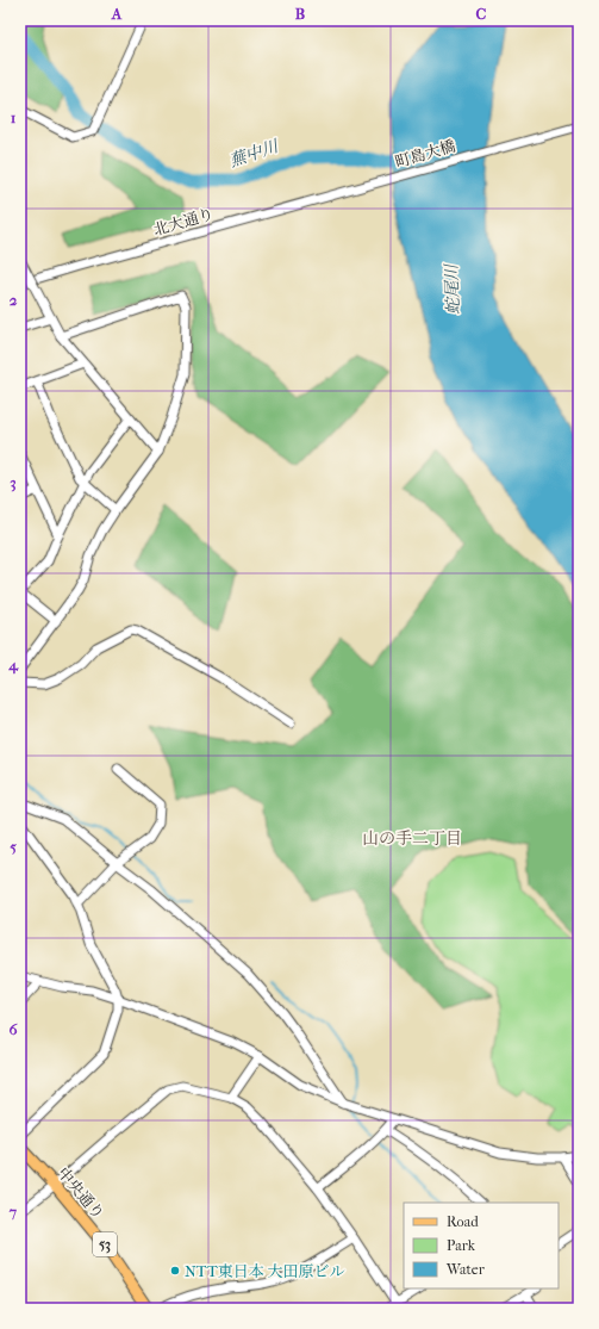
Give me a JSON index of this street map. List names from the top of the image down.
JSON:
{
  "streets": {
    "main road": ["中央通り", "53"],
    "street": ["町島大橋", "北大通り"]
  },
  "crossings": [
    ["町島大橋", "北大通り"]
  ],
  "districts": ["山の手二丁目"],
  "water": ["蕪中川", "蛇尾川"],
  "places": ["NTT東日本 大田原ビル"],
  "legend": ["Road", "Park", "Water"],
  "grid": {
    "columns": ["A", "B", "C"],
    "rows": [
      "1",
      "2",
      "3",
      "4",
      "5",
      "6",
      "7"
    ]
  }
}
